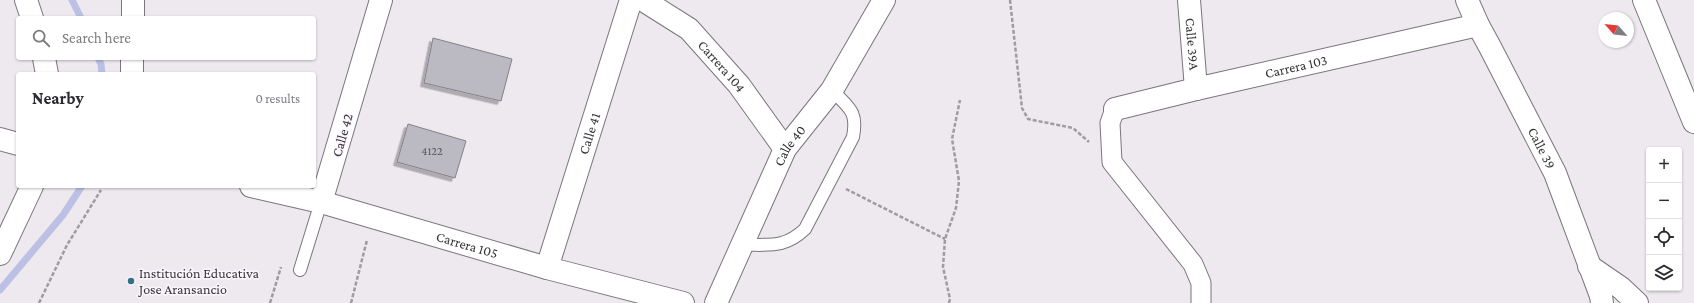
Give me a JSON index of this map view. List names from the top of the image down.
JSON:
{
  "streets": {
    "street": [
      "Calle 39A",
      "Carrera 104",
      "Carrera 103",
      "Calle 41",
      "Calle 42",
      "Calle 40",
      "Calle 39",
      "Carrera 105"
    ]
  },
  "crossings": [
    ["Calle 39A", "Carrera 103"],
    ["Carrera 104", "Calle 40"],
    ["Carrera 103", "Calle 39"],
    ["Calle 41", "Carrera 105"],
    ["Calle 42", "Carrera 105"]
  ],
  "places": ["Institución Educativa Jose Aransancio"],
  "house_numbers": ["4122"],
  "north": "top left",
  "page": {
    "search": "Search here",
    "heading": ["Nearby", "0 results"],
    "map_buttons": ["+", "−"]
  }
}
